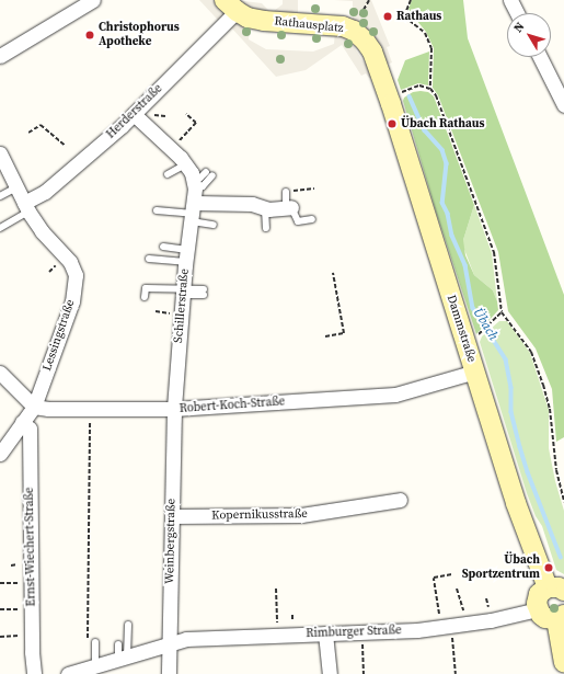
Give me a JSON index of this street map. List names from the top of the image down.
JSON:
{
  "streets": {
    "street": [
      "Rathausplatz",
      "Herderstraße",
      "Schillerstraße",
      "Dammstraße",
      "Lessingstraße",
      "Robert-Koch-Straße",
      "Kopernikusstraße",
      "Weinbergstraße",
      "Ernst-Wiechert-Straße",
      "Rimburger Straße"
    ]
  },
  "crossings": [
    ["Rathausplatz", "Herderstraße"],
    ["Rathausplatz", "Dammstraße"],
    ["Herderstraße", "Lessingstraße"],
    ["Schillerstraße", "Robert-Koch-Straße"],
    ["Schillerstraße", "Weinbergstraße"],
    ["Dammstraße", "Robert-Koch-Straße"],
    ["Lessingstraße", "Robert-Koch-Straße"],
    ["Lessingstraße", "Ernst-Wiechert-Straße"],
    ["Robert-Koch-Straße", "Weinbergstraße"],
    ["Kopernikusstraße", "Weinbergstraße"],
    ["Weinbergstraße", "Rimburger Straße"]
  ],
  "water": ["Übach"],
  "places": [
    "Rathaus",
    "Christophorus Apotheke",
    "Übach Rathaus",
    "Übach Sportzentrum"
  ],
  "north": "top left"
}
